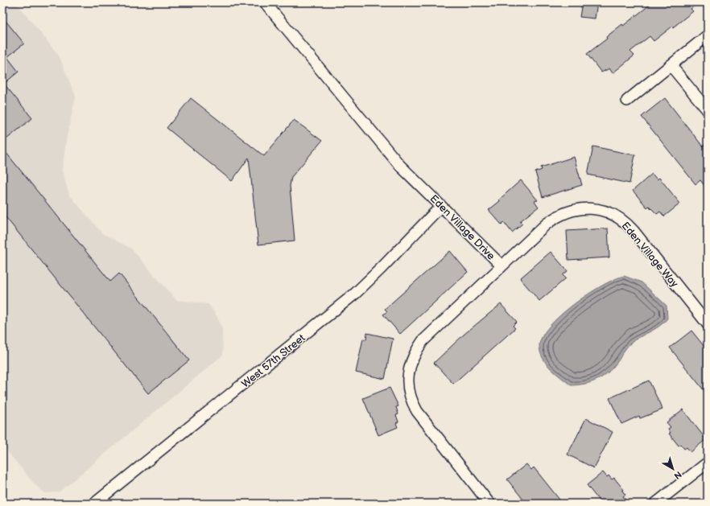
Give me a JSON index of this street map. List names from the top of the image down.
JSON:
{
  "streets": {
    "street": ["Eden Village Drive", "Eden Village Way", "West 57th Street"]
  },
  "crossings": [
    ["Eden Village Drive", "Eden Village Way"],
    ["Eden Village Drive", "West 57th Street"]
  ],
  "north": "bottom right"
}
